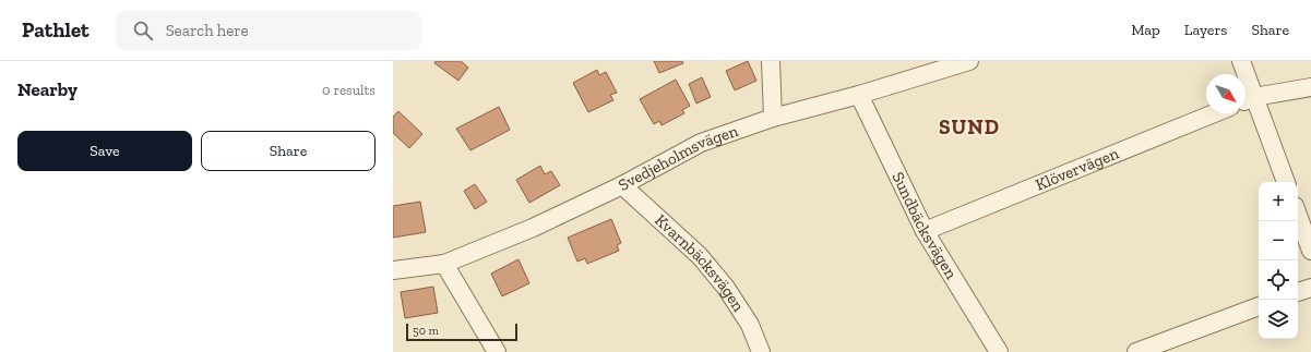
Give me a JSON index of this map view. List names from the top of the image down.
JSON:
{
  "streets": {
    "street": [
      "Svedjeholmsvägen",
      "Klövervägen",
      "Sundbäcksvägen",
      "Kvarnbäcksvägen"
    ]
  },
  "crossings": [
    ["Svedjeholmsvägen", "Sundbäcksvägen"],
    ["Svedjeholmsvägen", "Kvarnbäcksvägen"],
    ["Klövervägen", "Sundbäcksvägen"]
  ],
  "districts": ["SUND"],
  "scale_bar": "50 m",
  "north": "bottom right",
  "page": {
    "header": "Pathlet",
    "search": "Search here",
    "nav": ["Map", "Layers", "Share"],
    "heading": ["Nearby", "0 results"],
    "buttons": ["Save", "Share"],
    "map_buttons": ["+", "−"],
    "scale": "50 m"
  }
}
